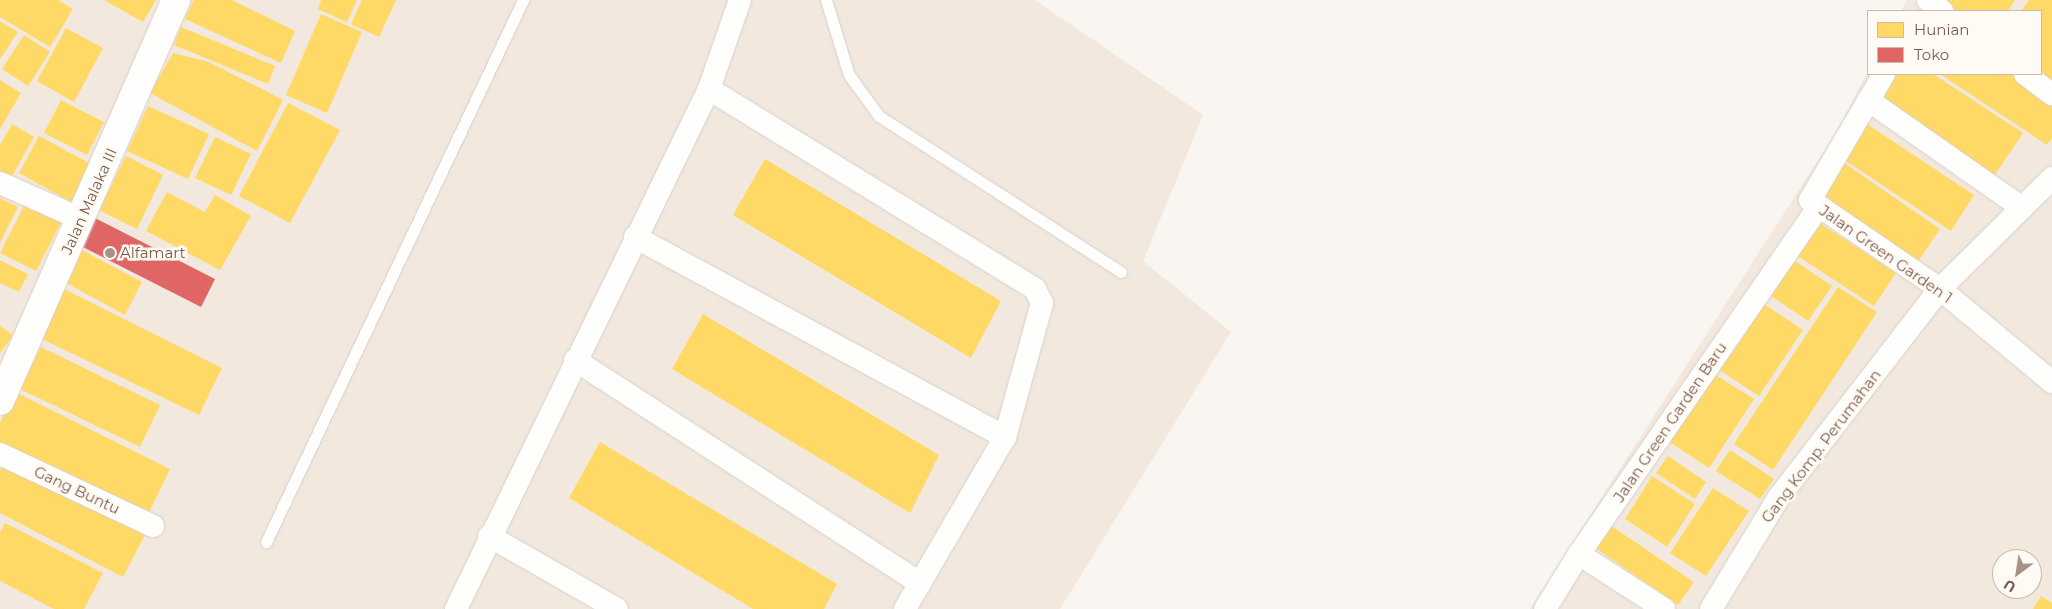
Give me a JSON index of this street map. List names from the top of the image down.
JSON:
{
  "streets": {
    "street": [
      "Jalan Malaka III",
      "Jalan Green Garden 1",
      "Jalan Green Garden Baru",
      "Gang Komp. Perumahan",
      "Gang Buntu"
    ]
  },
  "crossings": [
    ["Jalan Green Garden 1", "Jalan Green Garden Baru"],
    ["Jalan Green Garden 1", "Gang Komp. Perumahan"]
  ],
  "places": ["Alfamart"],
  "legend": ["Hunian", "Toko"],
  "north": "bottom left"
}
